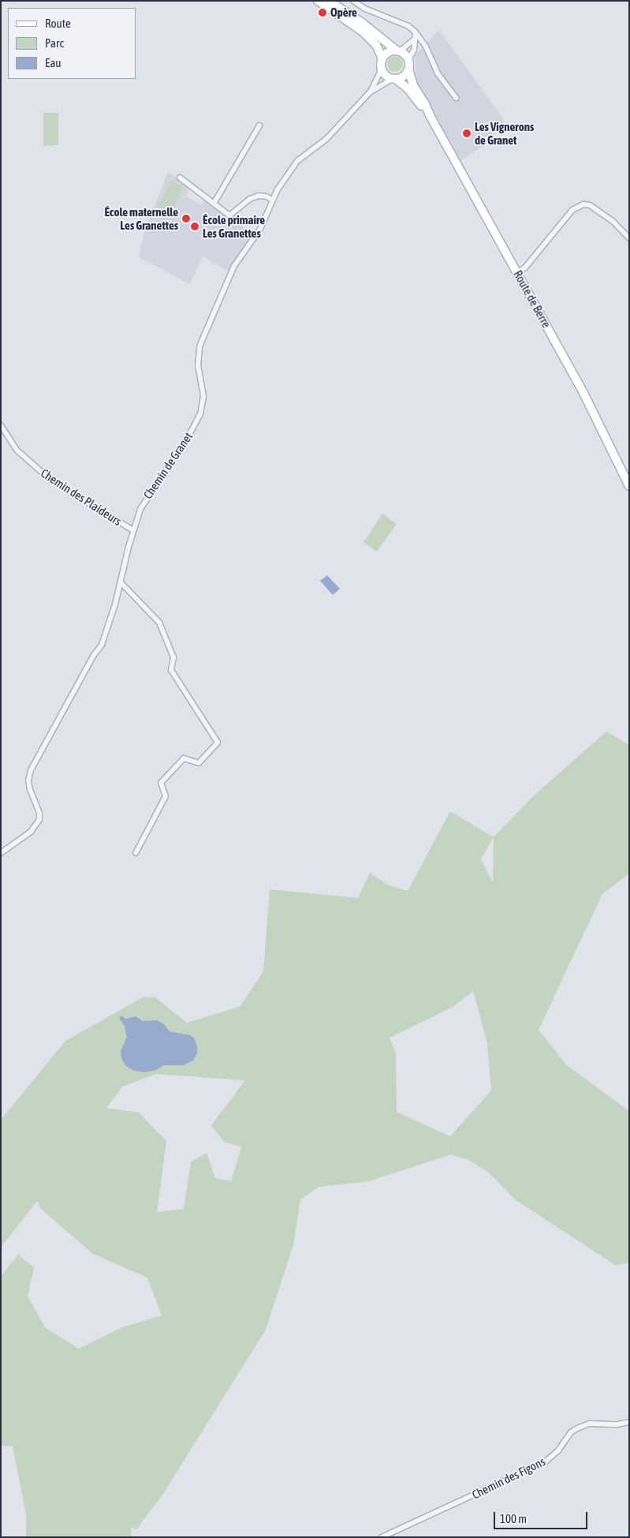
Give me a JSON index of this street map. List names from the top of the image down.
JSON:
{
  "streets": {
    "main road": ["Route de Berre"],
    "street": ["Chemin de Granet", "Chemin des Plaideurs", "Chemin des Figons"]
  },
  "crossings": [
    ["Route de Berre", "Chemin de Granet"],
    ["Chemin de Granet", "Chemin des Plaideurs"]
  ],
  "places": [
    "Opère",
    "Les Vignerons de Granet",
    "École maternelle Les Granettes",
    "École primaire Les Granettes"
  ],
  "legend": ["Route", "Parc", "Eau"],
  "scale_bar": "100 m"
}
